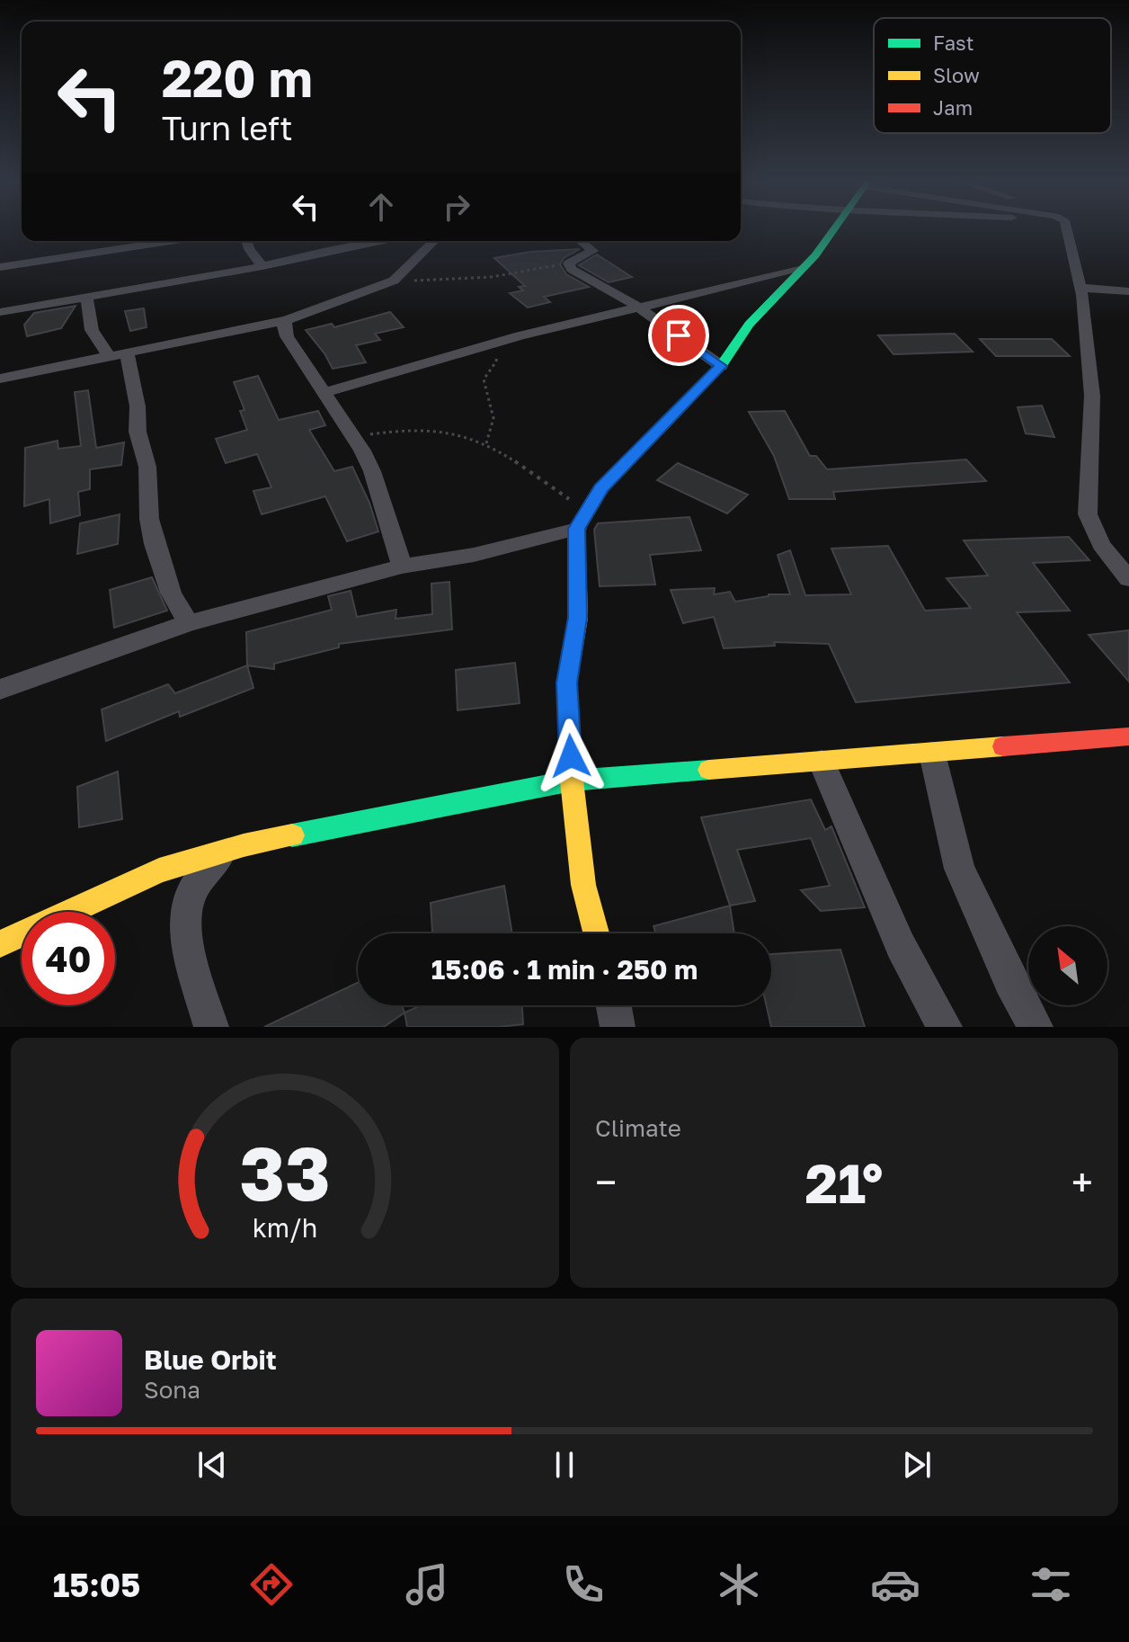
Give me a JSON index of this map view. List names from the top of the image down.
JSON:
{
  "legend": ["Fast", "Slow", "Jam"],
  "north": "top left",
  "page": {
    "turn": ["220 m", "Turn left"],
    "limit": "40",
    "trip": "15:06 · 1 min · 250 m",
    "tile": "Climate",
    "heat": ["−", "21°", "+"],
    "song": ["Blue Orbit", "Sona"],
    "tabs": "15:05",
    "gauge": ["33", "km/h"]
  }
}
